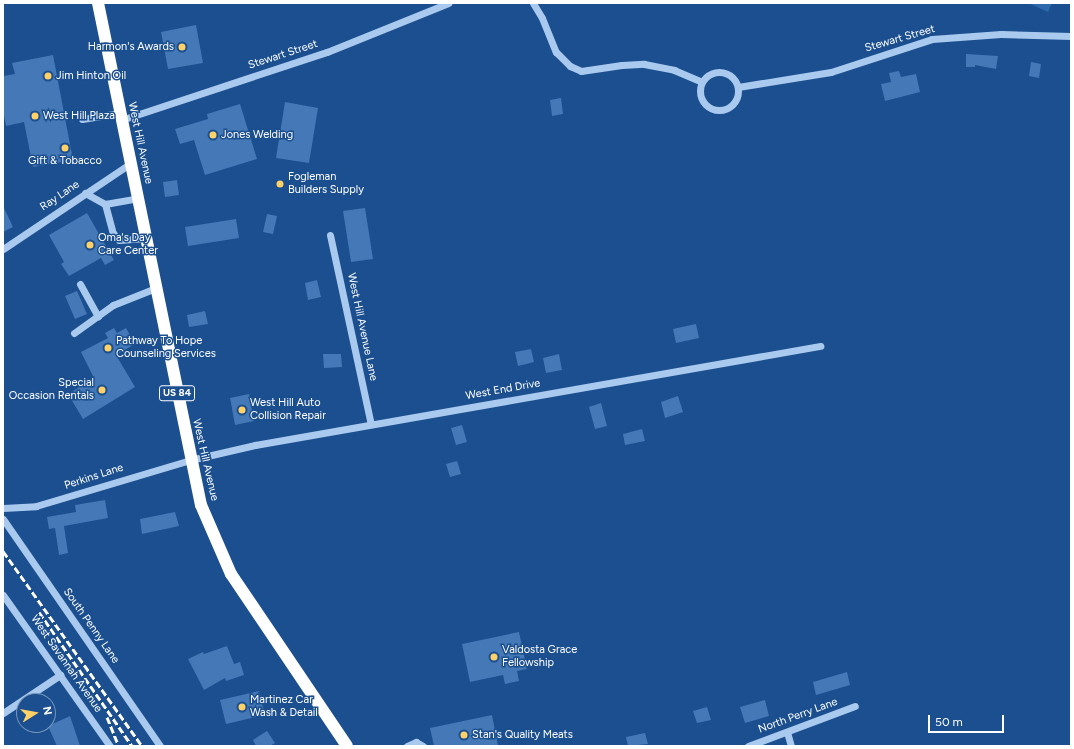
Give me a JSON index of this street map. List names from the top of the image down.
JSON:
{
  "streets": {
    "highway": ["West Hill Avenue", "US 84"],
    "street": [
      "Stewart Street",
      "Ray Lane",
      "West Hill Avenue Lane",
      "West End Drive",
      "Perkins Lane",
      "South Penny Lane",
      "West Savannah Avenue",
      "North Perry Lane"
    ]
  },
  "crossings": [
    ["Stewart Street", "West Hill Avenue"],
    ["West Hill Avenue", "Ray Lane"],
    ["West Hill Avenue", "West End Drive"],
    ["West Hill Avenue", "Perkins Lane"],
    ["West Hill Avenue Lane", "West End Drive"],
    ["West End Drive", "Perkins Lane"]
  ],
  "places": [
    "Harmon's Awards",
    "Jim Hinton Oil",
    "West Hill Plaza",
    "Jones Welding",
    "Gift & Tobacco",
    "Fogleman Builders Supply",
    "Oma's Day Care Center",
    "Pathway To Hope Counseling Services",
    "Special Occasion Rentals",
    "West Hill Auto Collision Repair",
    "Valdosta Grace Fellowship",
    "Martinez Car Wash & Detail",
    "Stan's Quality Meats"
  ],
  "scale_bar": "50 m",
  "north": "right"
}
